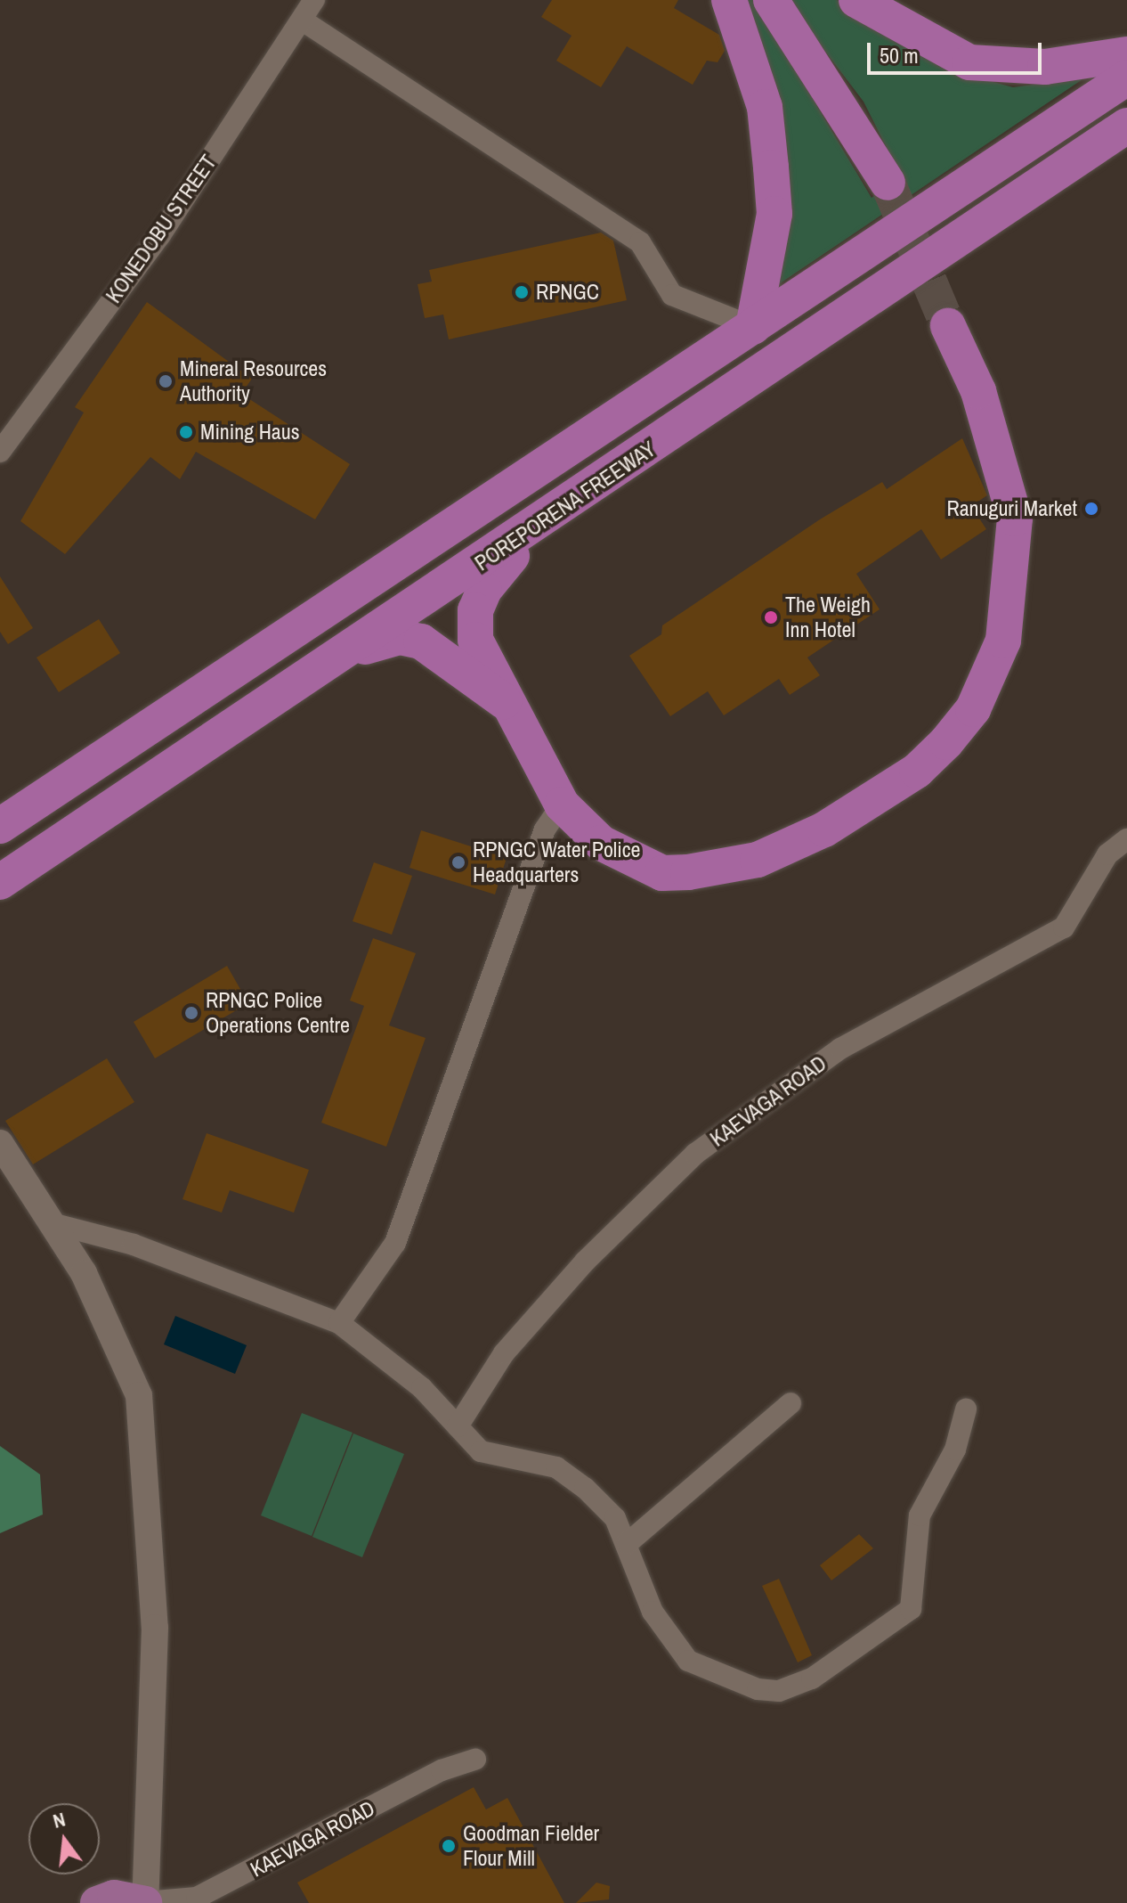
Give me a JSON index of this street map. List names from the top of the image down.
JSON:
{
  "streets": {
    "highway": ["POREPORENA FREEWAY"],
    "street": ["KONEDOBU STREET", "KAEVAGA ROAD"]
  },
  "places": [
    "RPNGC",
    "Mineral Resources Authority",
    "Mining Haus",
    "Ranuguri Market",
    "The Weigh Inn Hotel",
    "RPNGC Water Police Headquarters",
    "RPNGC Police Operations Centre",
    "Goodman Fielder Flour Mill"
  ],
  "scale_bar": "50 m",
  "north": "top"
}
